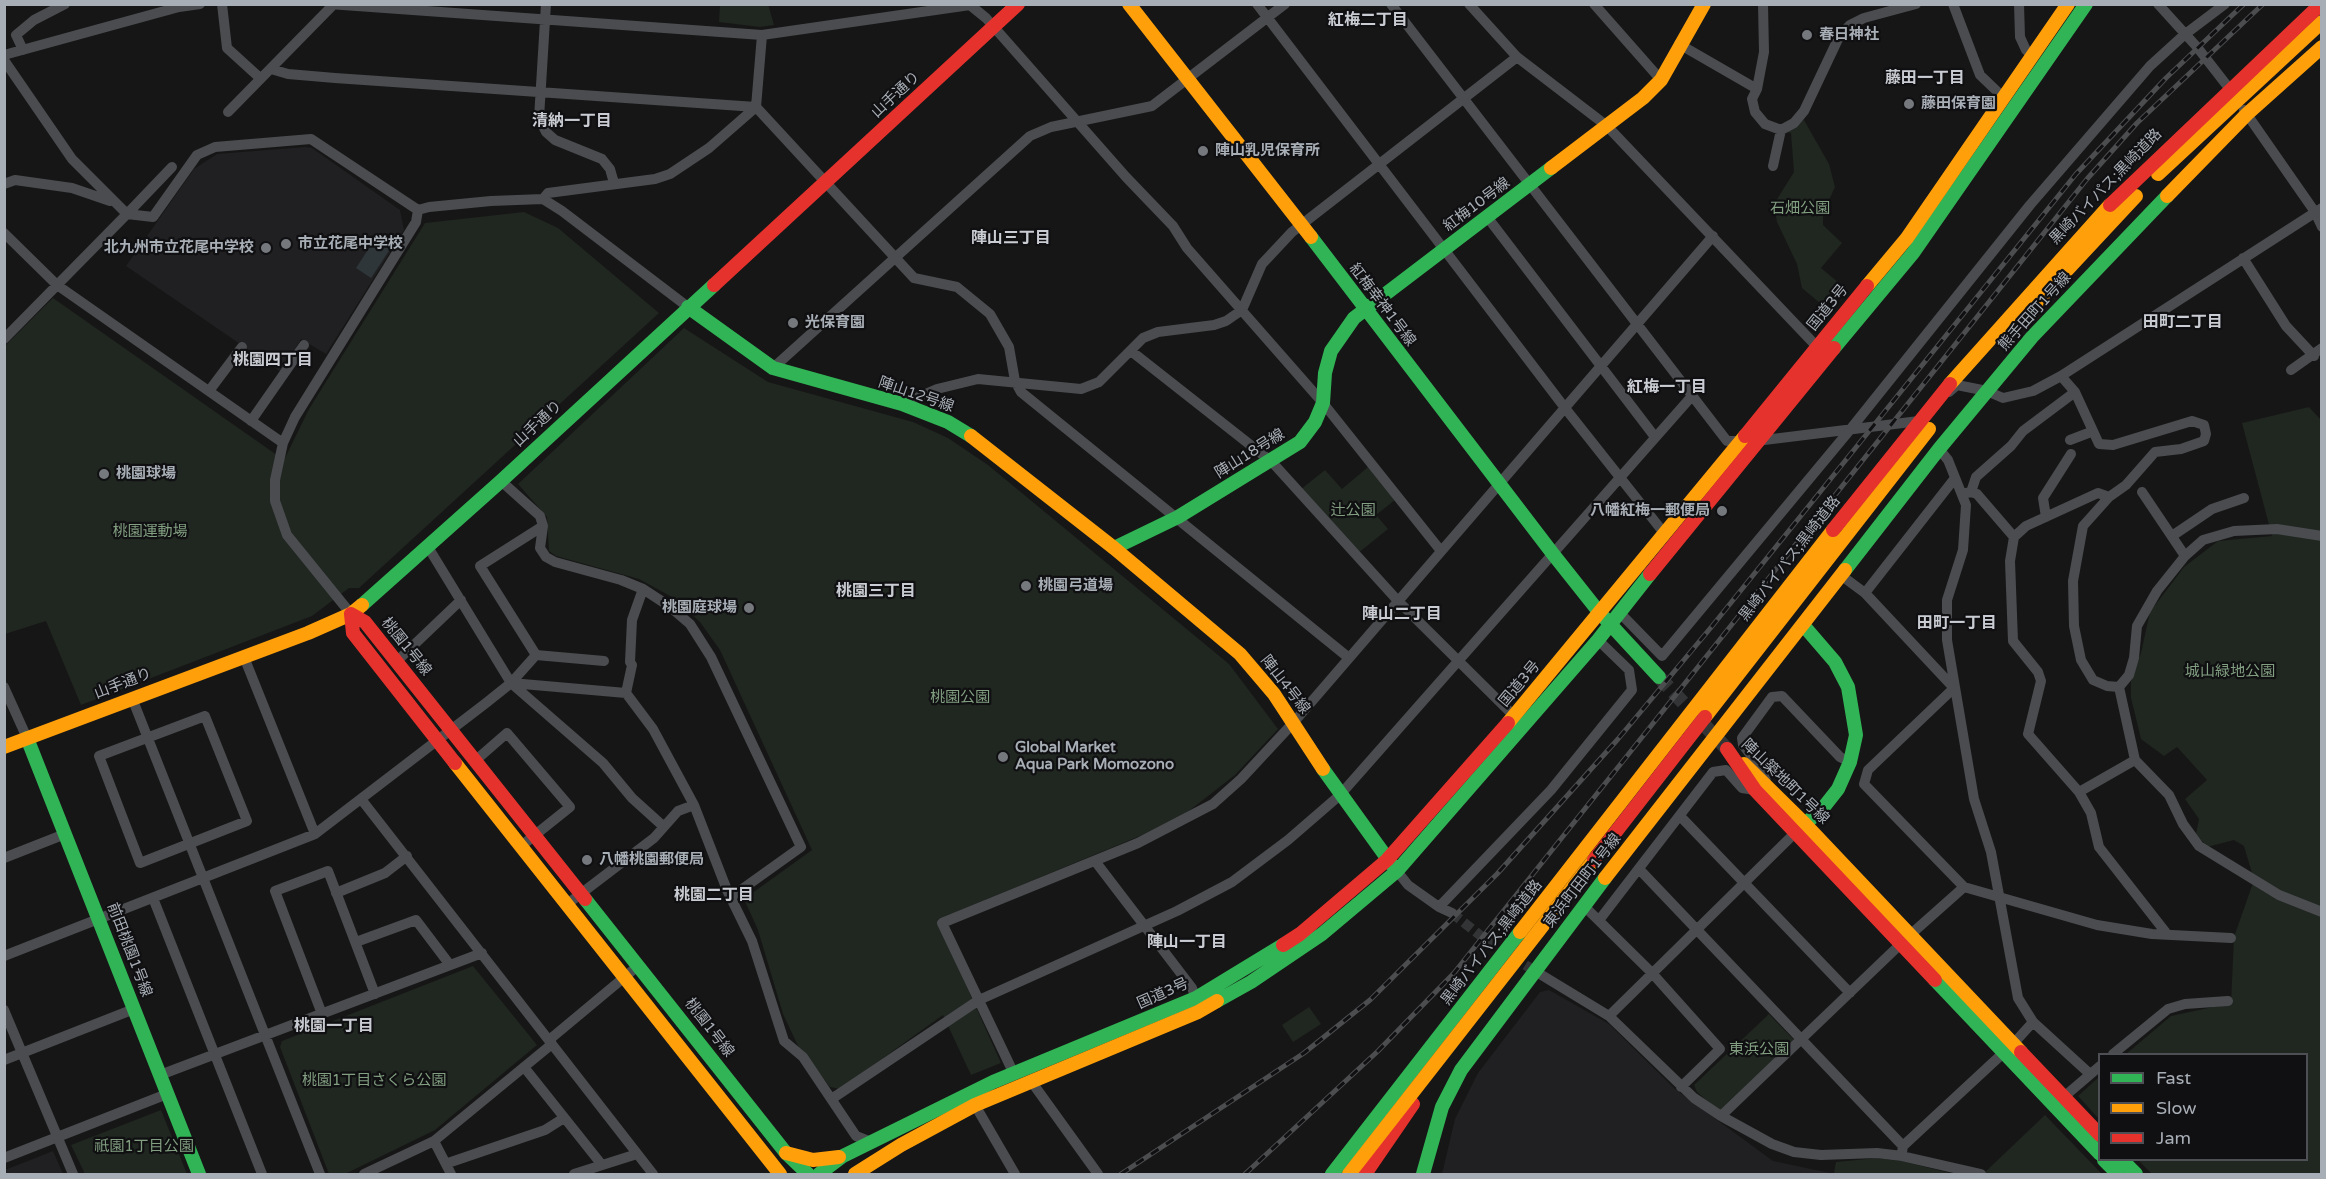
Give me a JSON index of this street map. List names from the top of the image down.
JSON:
{
  "streets": {
    "main road": [
      "山手通り",
      "黒崎バイパス;黒崎道路",
      "紅梅10号線",
      "紅梅幸神1号線",
      "国道3号",
      "熊手田町1号線",
      "陣山12号線",
      "陣山18号線",
      "桃園1号線",
      "陣山4号線",
      "陣山築地町1号線",
      "東浜町田町1号線",
      "前田桃園1号線"
    ]
  },
  "crossings": [
    ["山手通り", "陣山12号線"],
    ["山手通り", "桃園1号線"],
    ["山手通り", "前田桃園1号線"],
    ["紅梅10号線", "紅梅幸神1号線"],
    ["紅梅10号線", "陣山18号線"],
    ["紅梅幸神1号線", "国道3号"],
    ["紅梅幸神1号線", "陣山18号線"],
    ["国道3号", "陣山4号線"],
    ["熊手田町1号線", "東浜町田町1号線"],
    ["陣山12号線", "陣山18号線"],
    ["陣山12号線", "陣山4号線"],
    ["陣山18号線", "陣山4号線"]
  ],
  "districts": [
    "紅梅二丁目",
    "藤田一丁目",
    "清納一丁目",
    "陣山三丁目",
    "田町二丁目",
    "桃園四丁目",
    "紅梅一丁目",
    "桃園三丁目",
    "陣山二丁目",
    "田町一丁目",
    "桃園二丁目",
    "陣山一丁目",
    "桃園一丁目"
  ],
  "parks": [
    "石畑公園",
    "辻公園",
    "桃園運動場",
    "城山緑地公園",
    "桃園公園",
    "東浜公園",
    "桃園1丁目さくら公園",
    "祇園1丁目公園"
  ],
  "places": [
    "春日神社",
    "藤田保育園",
    "陣山乳児保育所",
    "市立花尾中学校",
    "北九州市立花尾中学校",
    "光保育園",
    "桃園球場",
    "八幡紅梅一郵便局",
    "桃園弓道場",
    "桃園庭球場",
    "Global Market Aqua Park Momozono",
    "八幡桃園郵便局"
  ],
  "legend": ["Fast", "Slow", "Jam"]
}
